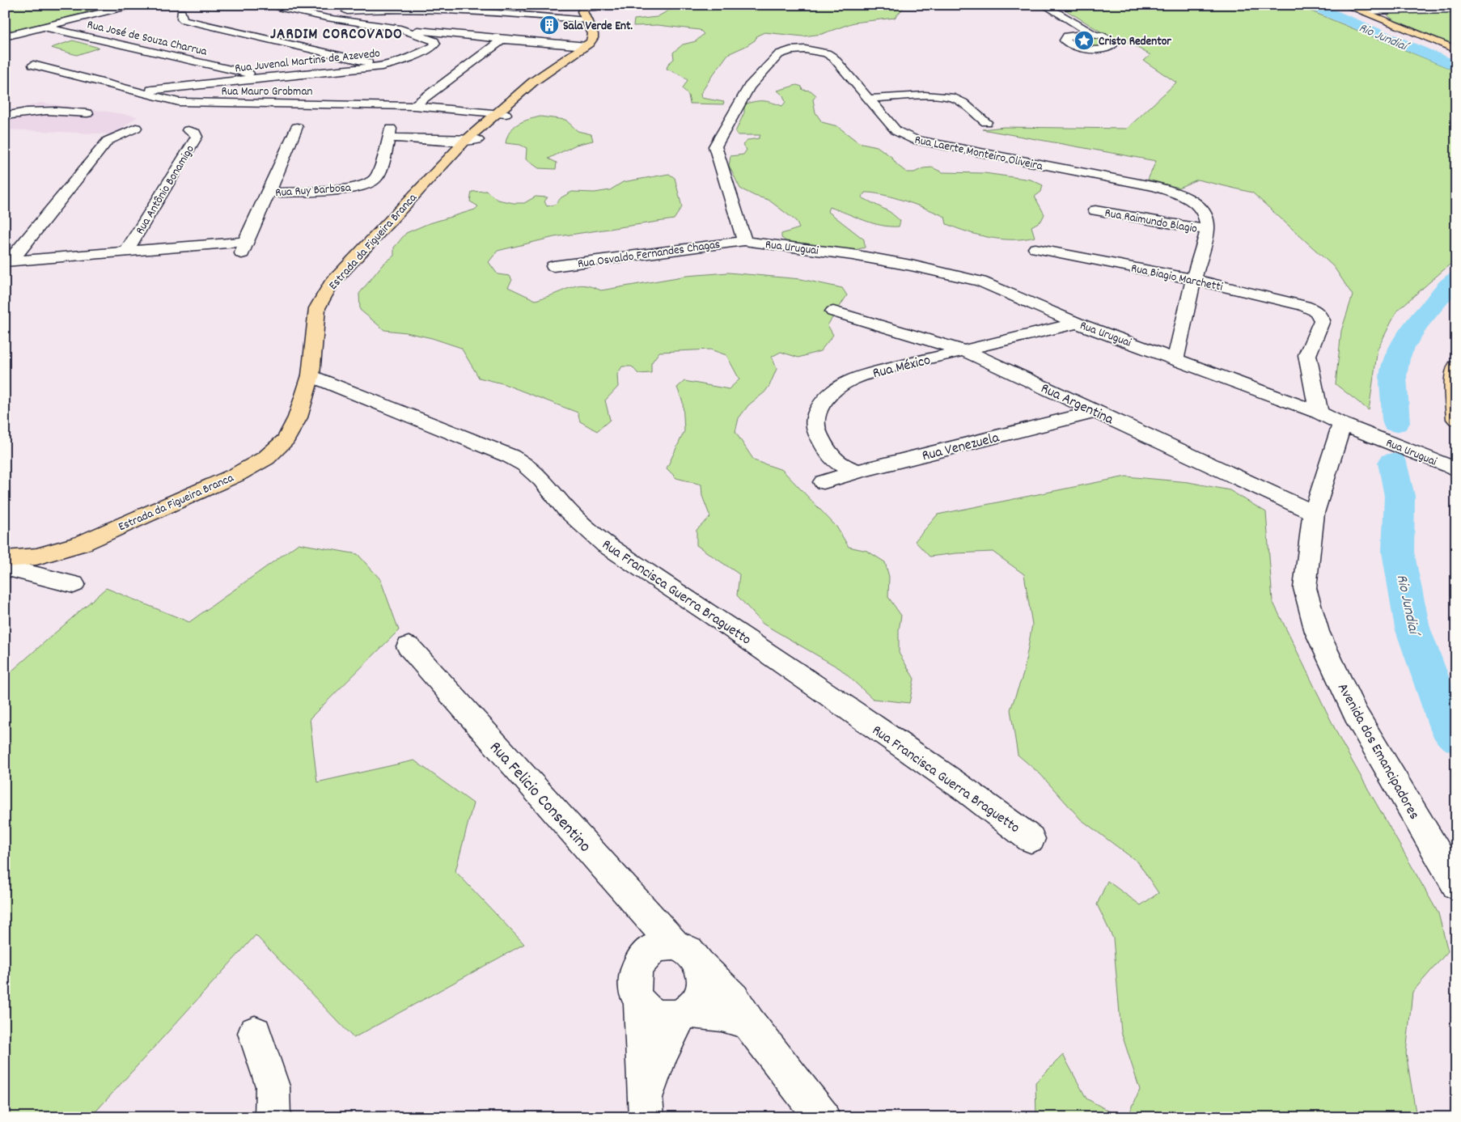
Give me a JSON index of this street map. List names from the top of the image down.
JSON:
{
  "streets": {
    "main road": ["Estrada da Figueira Branca"],
    "street": [
      "Rua José de Souza Charrua",
      "Rua Juvenal Martins de Azevedo",
      "Rua Mauro Grobman",
      "Rua Laerte Monteiro Oliveira",
      "Rua Antônio Bonamigo",
      "Rua Ruy Barbosa",
      "Rua Raimundo Blagio",
      "Rua Uruguai",
      "Rua Osvaldo Fernandes Chagas",
      "Rua Biagio Marchetti",
      "Rua México",
      "Rua Argentina",
      "Rua Venezuela",
      "Rua Francisca Guerra Braguetto",
      "Avenida dos Emancipadores",
      "Rua Felicio Consentino"
    ]
  },
  "crossings": [
    ["Rua José de Souza Charrua", "Rua Juvenal Martins de Azevedo"],
    ["Rua Juvenal Martins de Azevedo", "Rua Mauro Grobman"],
    ["Rua Mauro Grobman", "Estrada da Figueira Branca"],
    ["Rua Laerte Monteiro Oliveira", "Rua Raimundo Blagio"],
    ["Rua Laerte Monteiro Oliveira", "Rua Uruguai"],
    ["Rua Laerte Monteiro Oliveira", "Rua Osvaldo Fernandes Chagas"],
    ["Rua Laerte Monteiro Oliveira", "Rua Biagio Marchetti"],
    ["Rua Ruy Barbosa", "Estrada da Figueira Branca"],
    ["Estrada da Figueira Branca", "Rua Francisca Guerra Braguetto"],
    ["Rua Uruguai", "Rua Osvaldo Fernandes Chagas"],
    ["Rua Uruguai", "Rua Biagio Marchetti"],
    ["Rua Uruguai", "Rua México"],
    ["Rua Uruguai", "Avenida dos Emancipadores"],
    ["Rua México", "Rua Argentina"],
    ["Rua México", "Rua Venezuela"],
    ["Rua Argentina", "Rua Venezuela"],
    ["Rua Argentina", "Avenida dos Emancipadores"]
  ],
  "districts": ["JARDIM CORCOVADO"],
  "water": ["Rio Jundiaí"],
  "places": {
    "building": ["Sala Verde Ent."],
    "place": ["Cristo Redentor"]
  }
}
